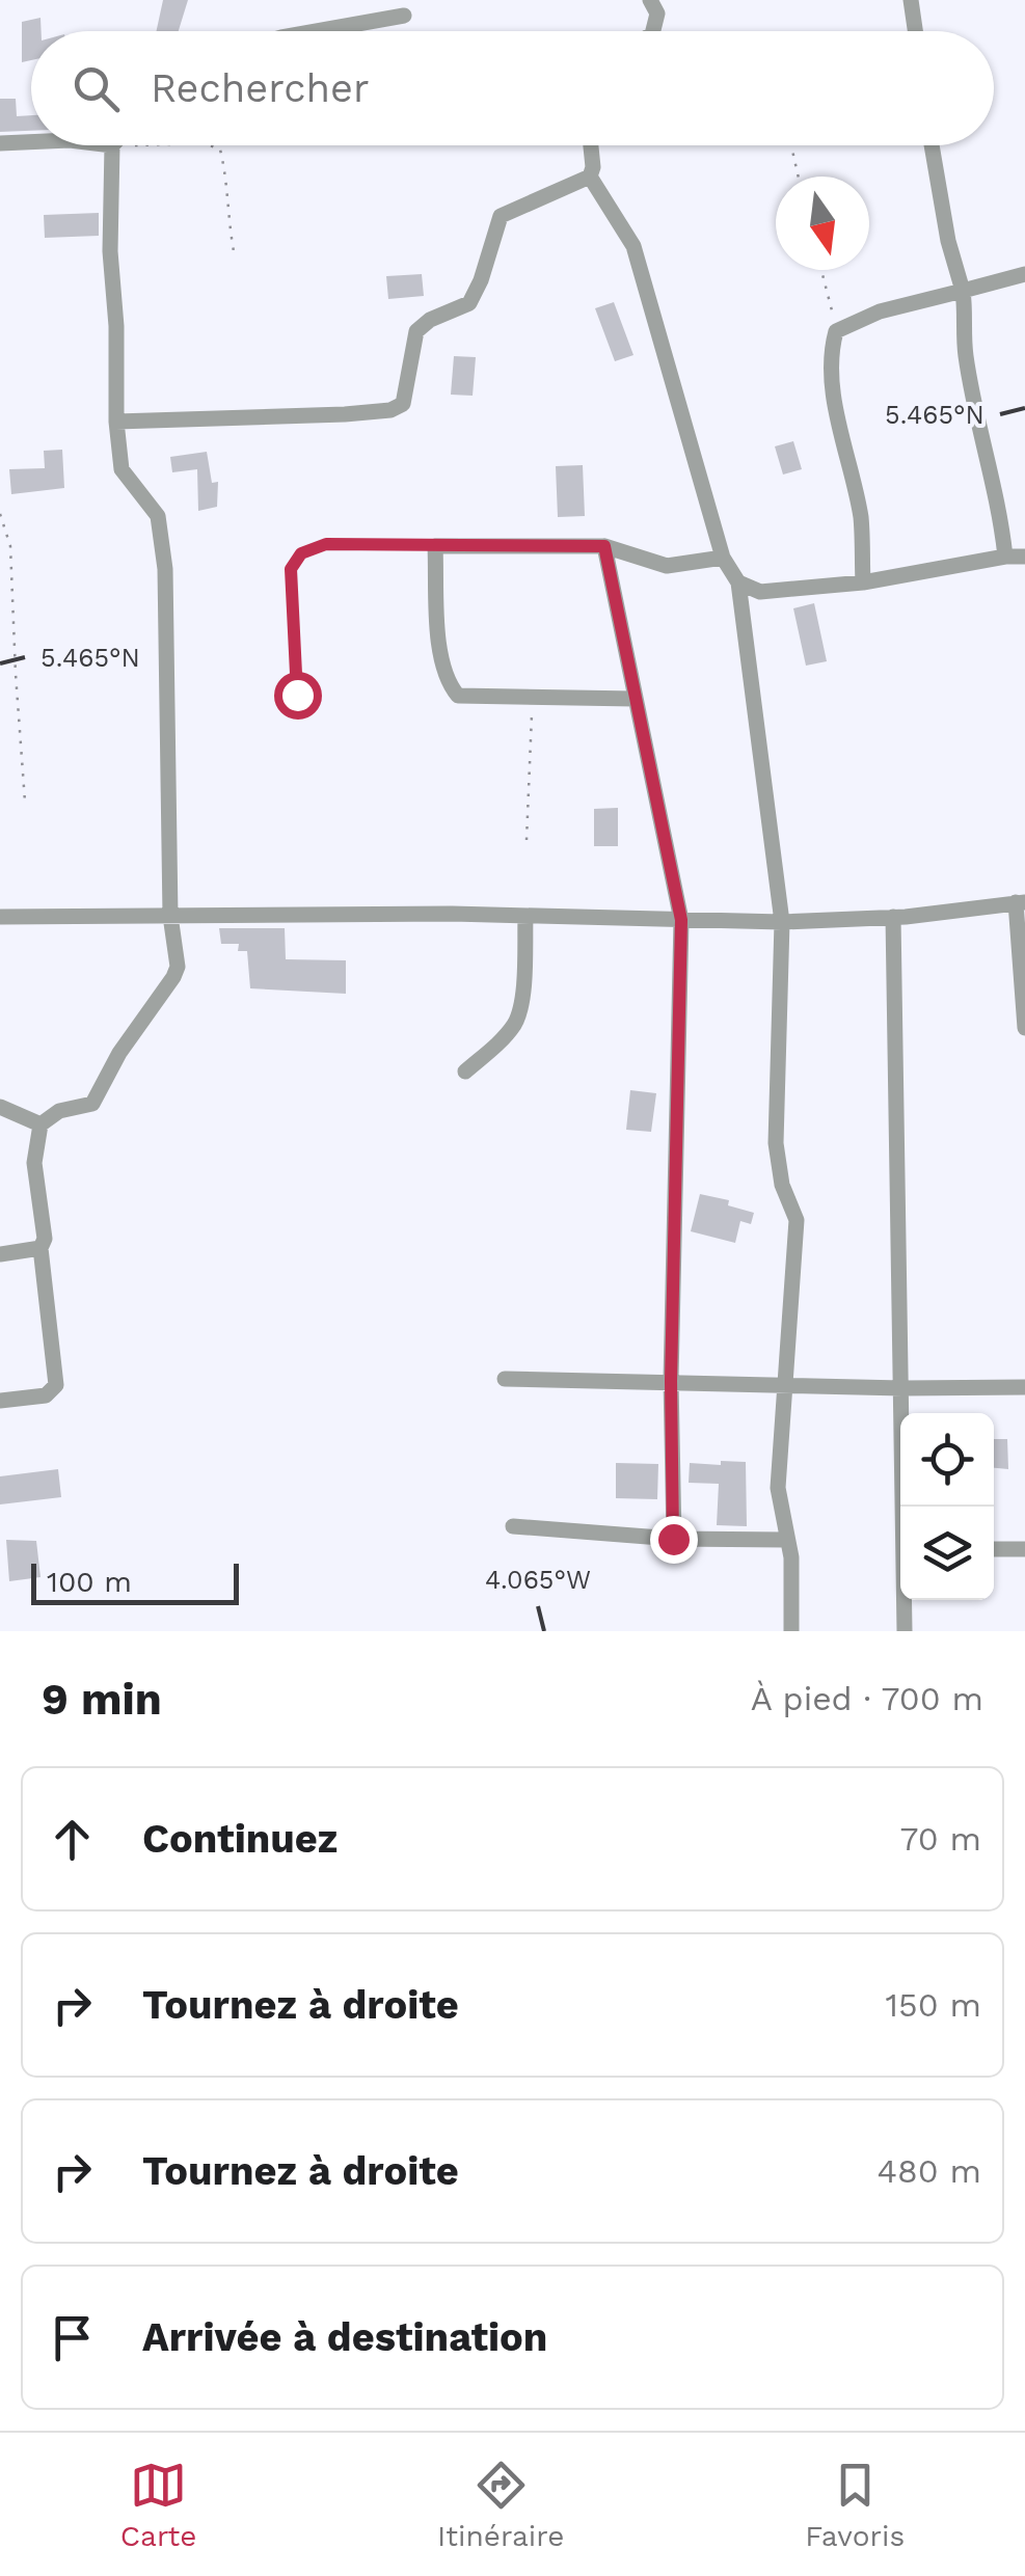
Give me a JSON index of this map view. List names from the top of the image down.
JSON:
{
  "scale_bar": "100 m",
  "north": "bottom",
  "page": {
    "search": "Rechercher",
    "scale": "100 m",
    "heading": ["9 min", "À pied · 700 m"],
    "list": [
      ["Continuez", "70 m"],
      ["Tournez à droite", "150 m"],
      ["Tournez à droite", "480 m"],
      "Arrivée à destination"
    ],
    "nav": ["Carte", "Itinéraire", "Favoris"]
  },
  "coordinates": ["5.465°N", "4.065°W"]
}
